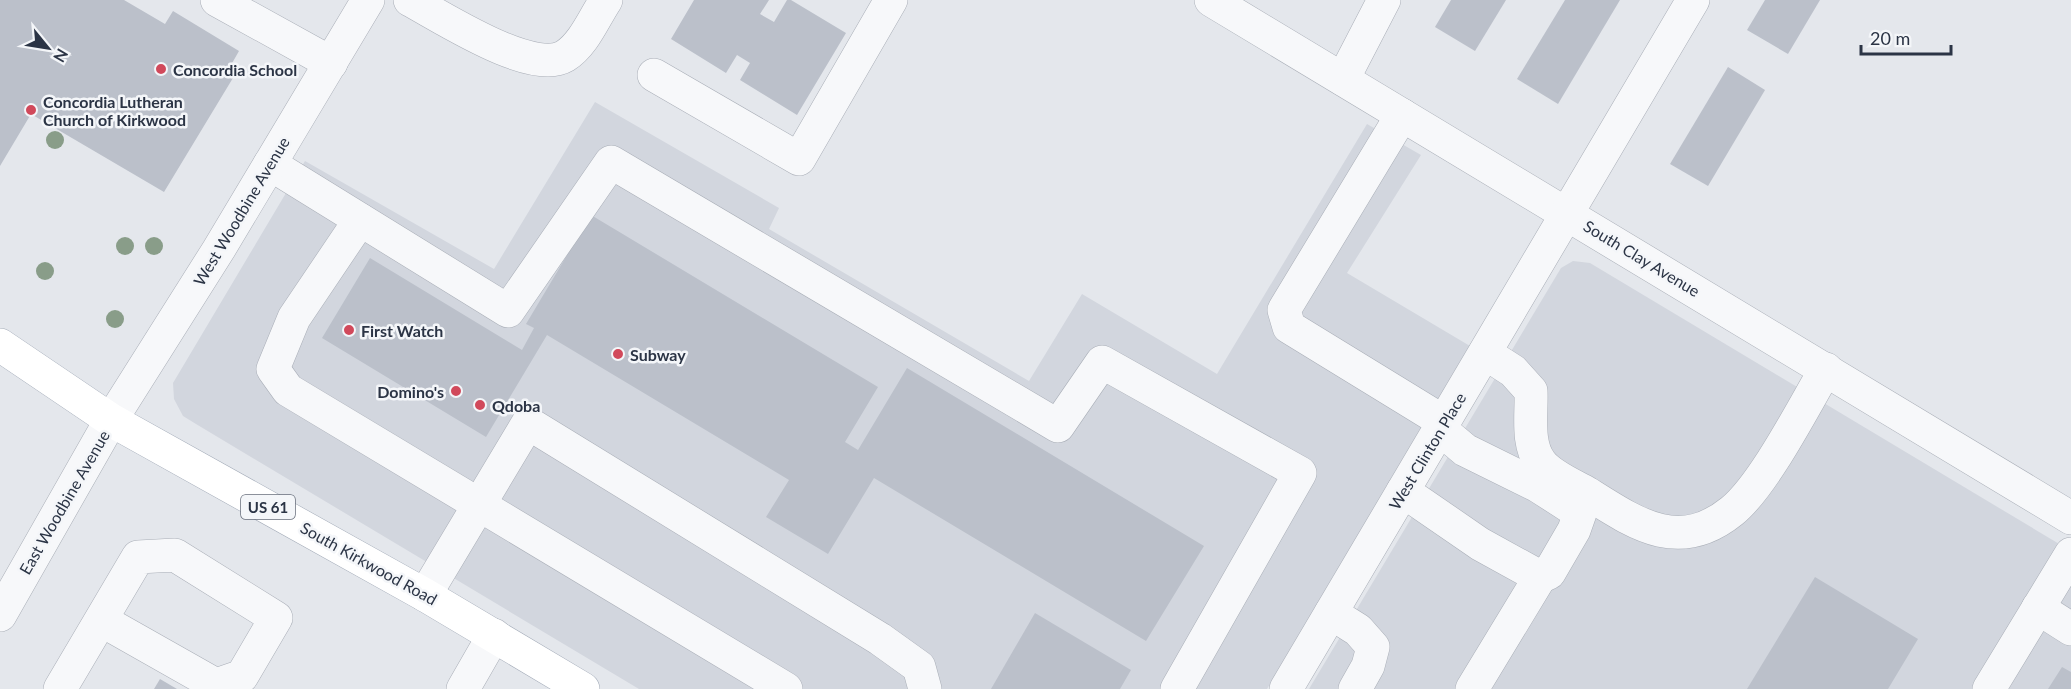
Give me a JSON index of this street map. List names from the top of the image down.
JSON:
{
  "streets": {
    "main road": ["US 61", "South Kirkwood Road"],
    "street": [
      "West Woodbine Avenue",
      "South Clay Avenue",
      "West Clinton Place",
      "East Woodbine Avenue"
    ]
  },
  "crossings": [
    ["West Woodbine Avenue", "East Woodbine Avenue"],
    ["West Woodbine Avenue", "South Kirkwood Road"],
    ["South Clay Avenue", "West Clinton Place"],
    ["East Woodbine Avenue", "South Kirkwood Road"]
  ],
  "places": [
    "Concordia School",
    "Concordia Lutheran Church of Kirkwood",
    "First Watch",
    "Subway",
    "Domino's",
    "Qdoba"
  ],
  "scale_bar": "20 m",
  "north": "bottom right"
}
